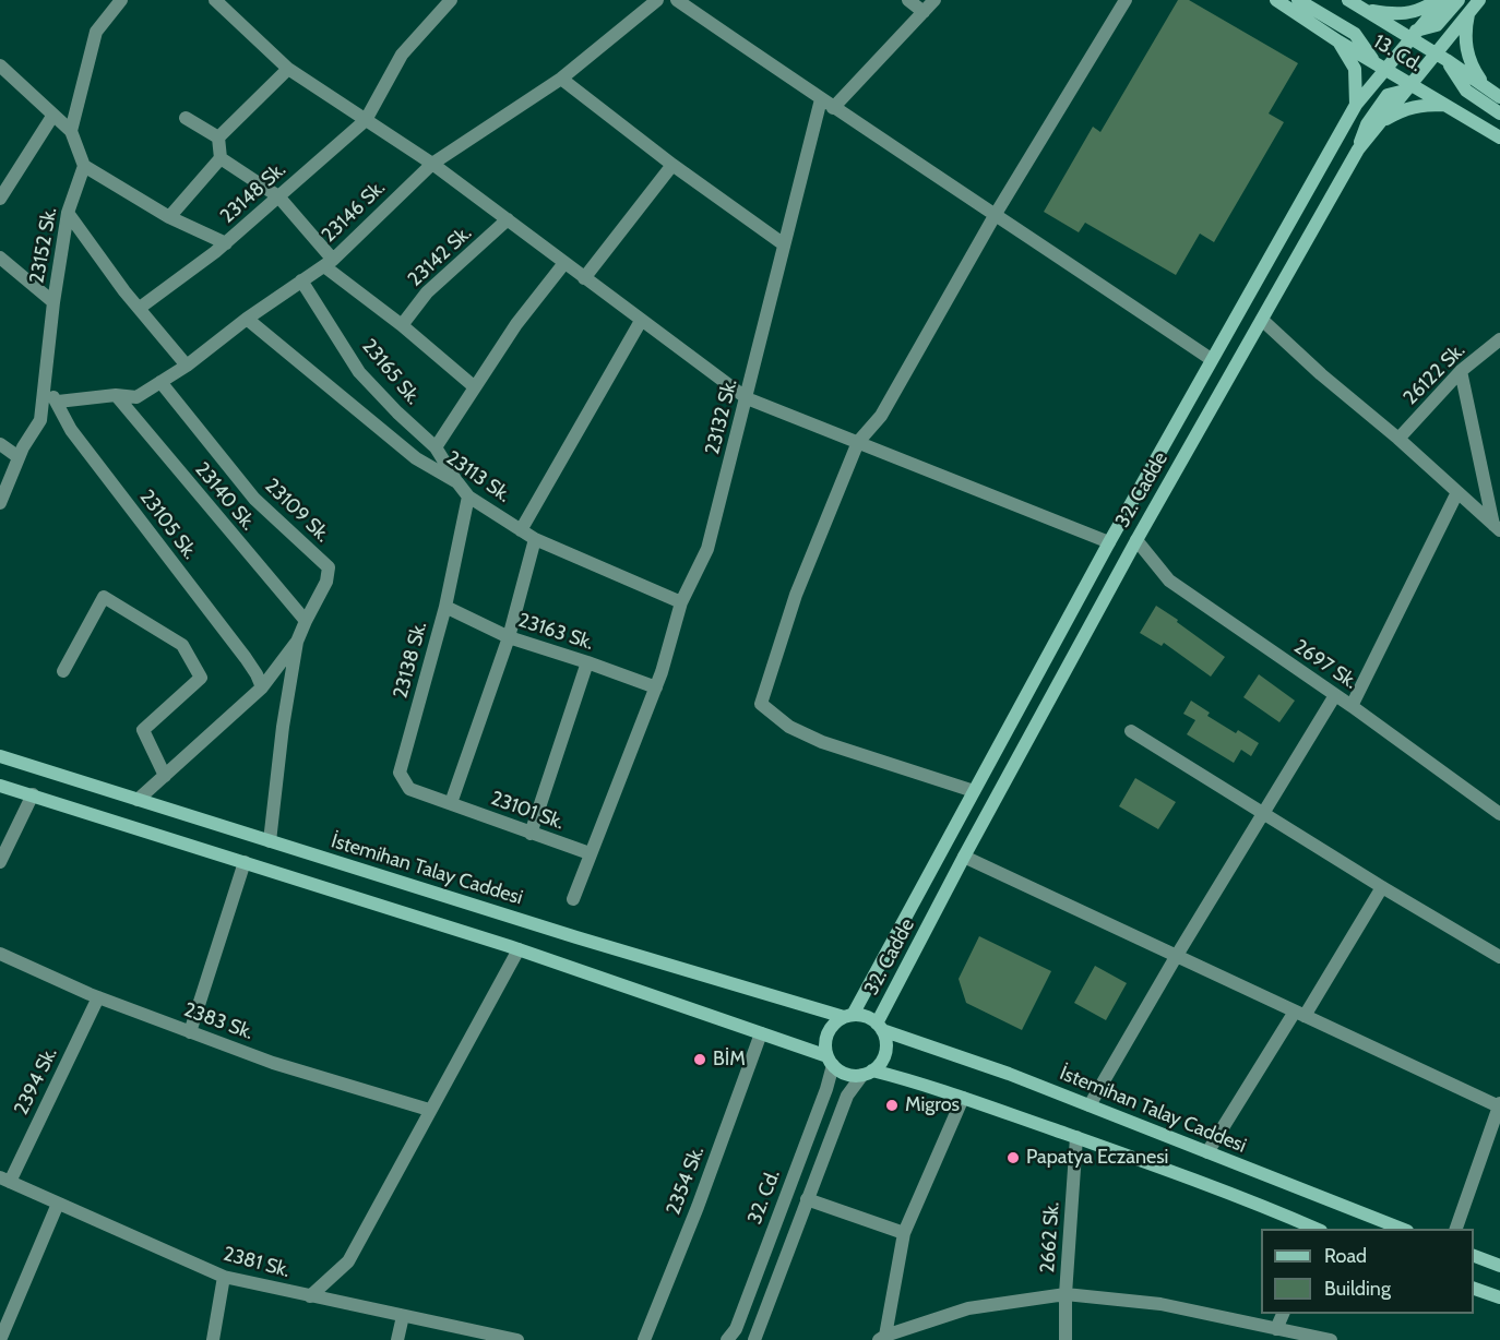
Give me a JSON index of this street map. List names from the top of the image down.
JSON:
{
  "streets": {
    "main road": ["13. Cd.", "32. Cadde", "İstemihan Talay Caddesi"],
    "street": [
      "23148 Sk.",
      "23146 Sk.",
      "23152 Sk.",
      "23142 Sk.",
      "23165 Sk.",
      "26122 Sk.",
      "23132 Sk.",
      "23113 Sk.",
      "23140 Sk.",
      "23109 Sk.",
      "23105 Sk.",
      "23163 Sk.",
      "23138 Sk.",
      "2697 Sk.",
      "23101 Sk.",
      "2383 Sk.",
      "2394 Sk.",
      "2354 Sk.",
      "32. Cd.",
      "2662 Sk.",
      "2381 Sk."
    ]
  },
  "crossings": [
    ["13. Cd.", "32. Cadde"],
    ["23146 Sk.", "23165 Sk."],
    ["23146 Sk.", "23113 Sk."],
    ["23146 Sk.", "23140 Sk."],
    ["23146 Sk.", "23109 Sk."],
    ["23146 Sk.", "23105 Sk."],
    ["23152 Sk.", "23105 Sk."],
    ["23165 Sk.", "23113 Sk."],
    ["23132 Sk.", "23113 Sk."],
    ["23132 Sk.", "23163 Sk."],
    ["23132 Sk.", "23101 Sk."],
    ["23113 Sk.", "23138 Sk."],
    ["32. Cadde", "2697 Sk."],
    ["32. Cadde", "İstemihan Talay Caddesi"],
    ["32. Cadde", "32. Cd."],
    ["23140 Sk.", "23109 Sk."],
    ["23109 Sk.", "İstemihan Talay Caddesi"],
    ["23163 Sk.", "23138 Sk."],
    ["23138 Sk.", "23101 Sk."],
    ["İstemihan Talay Caddesi", "32. Cd."],
    ["2383 Sk.", "2394 Sk."],
    ["2394 Sk.", "2381 Sk."]
  ],
  "places": ["BİM", "Migros", "Papatya Eczanesi"],
  "legend": ["Road", "Building"]
}
